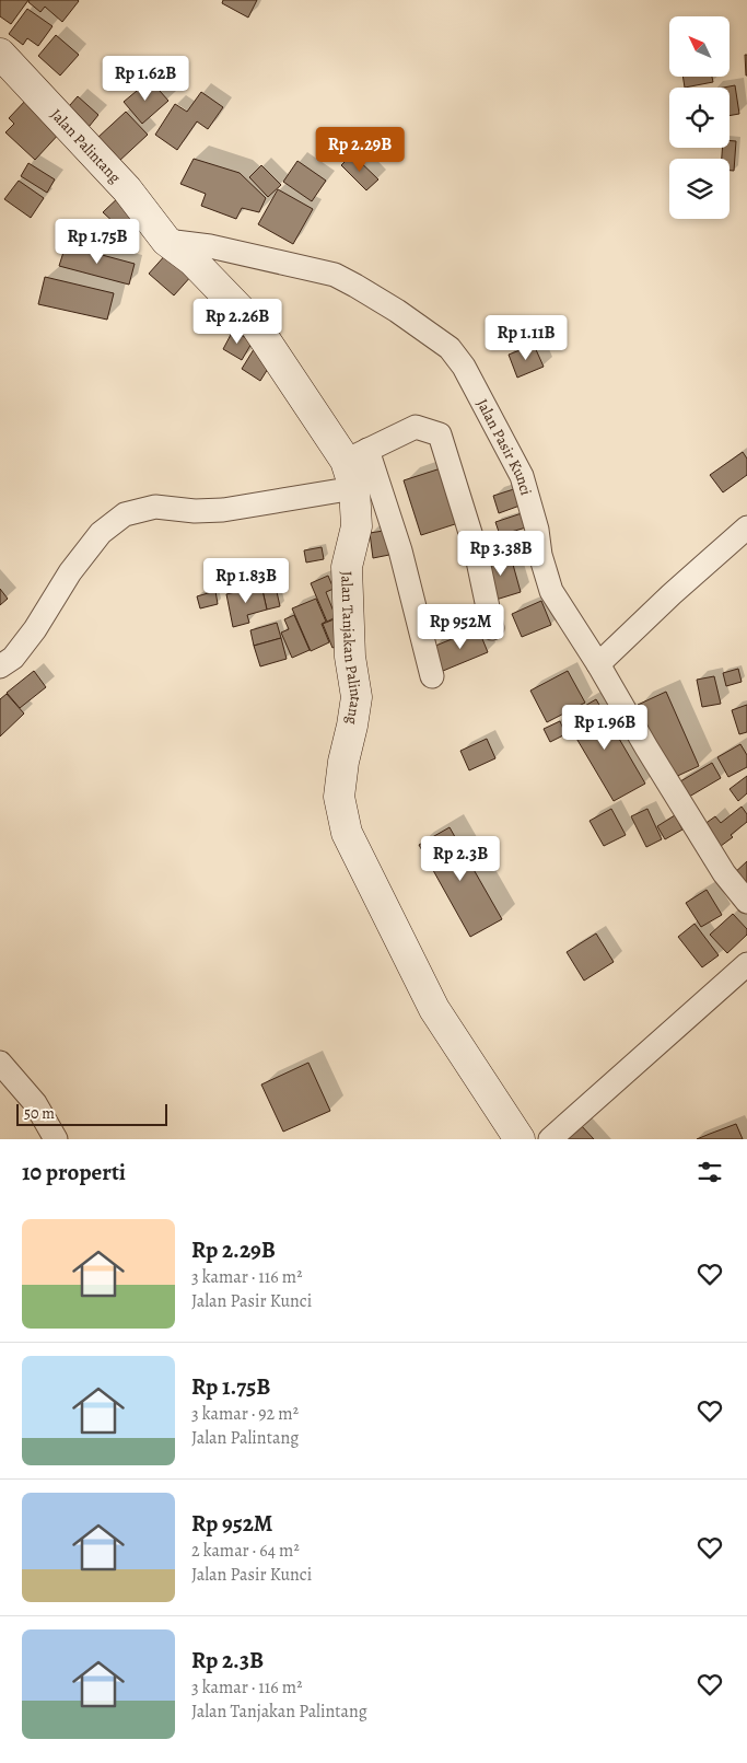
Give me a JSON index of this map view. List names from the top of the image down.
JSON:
{
  "streets": {
    "street": ["Jalan Palintang", "Jalan Pasir Kunci", "Jalan Tanjakan Palintang"]
  },
  "crossings": [
    ["Jalan Palintang", "Jalan Pasir Kunci"]
  ],
  "scale_bar": "50 m",
  "north": "top left",
  "page": {
    "price": [
      "Rp 1.62B",
      "Rp 2.29B",
      "Rp 1.75B",
      "Rp 2.26B",
      "Rp 1.11B",
      "Rp 3.38B",
      "Rp 1.83B",
      "Rp 952M",
      "Rp 1.96B",
      "Rp 2.3B"
    ],
    "scale": "50 m",
    "heading": "10 properti",
    "list": [
      {
        "name": "Rp 2.29B",
        "note": "3 kamar · 116 m² · Jalan Pasir Kunci"
      },
      {
        "name": "Rp 1.75B",
        "note": "3 kamar · 92 m² · Jalan Palintang"
      },
      {
        "name": "Rp 952M",
        "note": "2 kamar · 64 m² · Jalan Pasir Kunci"
      },
      {
        "name": "Rp 2.3B",
        "note": "3 kamar · 116 m² · Jalan Tanjakan Palintang"
      }
    ]
  }
}
